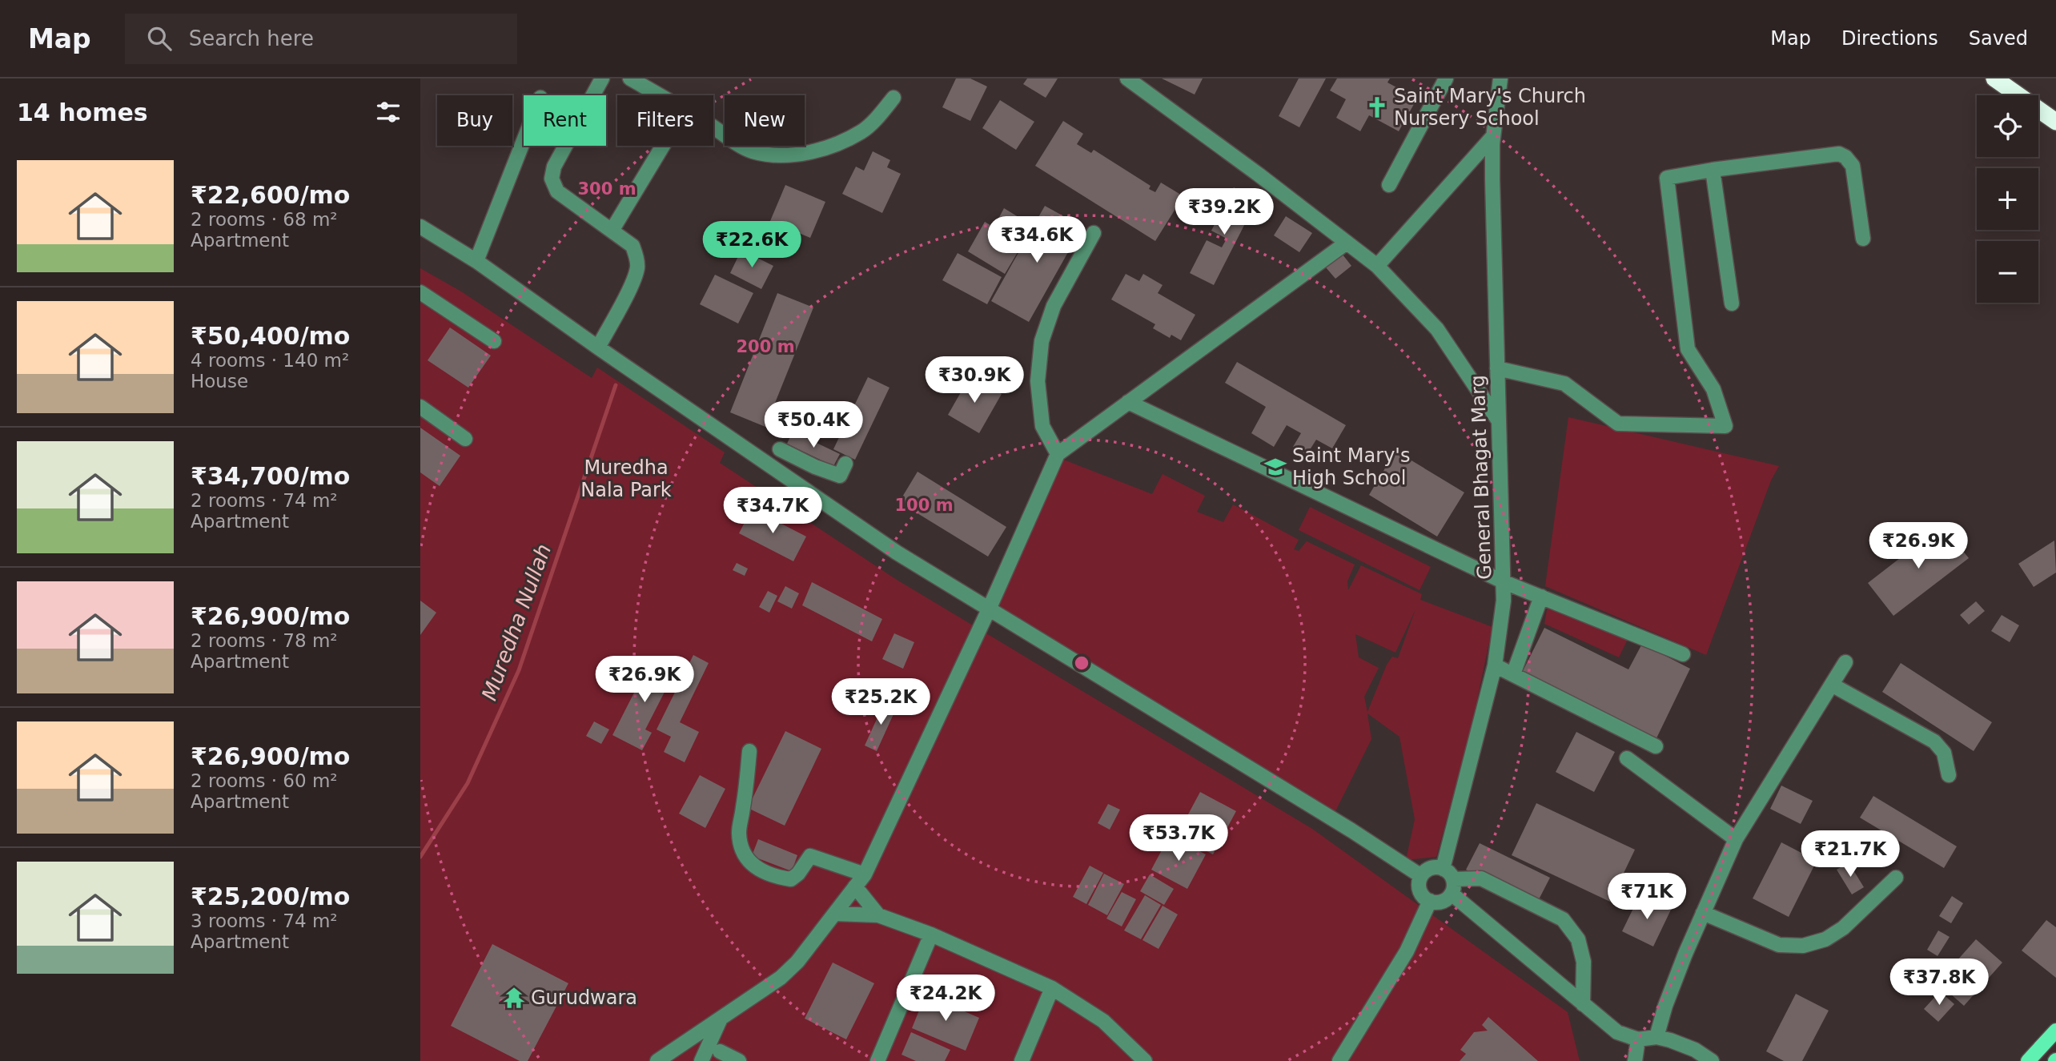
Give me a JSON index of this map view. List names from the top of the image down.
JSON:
{
  "streets": {
    "street": ["General Bhagat Marg"]
  },
  "water": ["Muredha Nullah"],
  "parks": ["Muredha Nala Park"],
  "places": {
    "church": ["Saint Mary's Church Nursery School"],
    "school or university": ["Saint Mary's High School"],
    "temple": ["Gurudwara"]
  },
  "page": {
    "header": "Map",
    "search": "Search here",
    "nav": ["Map", "Directions", "Saved"],
    "heading": "14 homes",
    "map_buttons": ["+", "−"],
    "chip": [
      "Buy",
      "Rent",
      "Filters",
      "New"
    ],
    "list": [
      {
        "name": "₹22,600/mo",
        "note": "2 rooms · 68 m² · Apartment"
      },
      {
        "name": "₹50,400/mo",
        "note": "4 rooms · 140 m² · House"
      },
      {
        "name": "₹34,700/mo",
        "note": "2 rooms · 74 m² · Apartment"
      },
      {
        "name": "₹26,900/mo",
        "note": "2 rooms · 78 m² · Apartment"
      },
      {
        "name": "₹26,900/mo",
        "note": "2 rooms · 60 m² · Apartment"
      },
      {
        "name": "₹25,200/mo",
        "note": "3 rooms · 74 m² · Apartment"
      }
    ],
    "price": [
      "₹39.2K",
      "₹34.6K",
      "₹22.6K",
      "₹30.9K",
      "₹50.4K",
      "₹34.7K",
      "₹26.9K",
      "₹26.9K",
      "₹25.2K",
      "₹53.7K",
      "₹21.7K",
      "₹71K",
      "₹37.8K",
      "₹24.2K"
    ]
  },
  "rings": ["300 m", "200 m", "100 m"]
}
